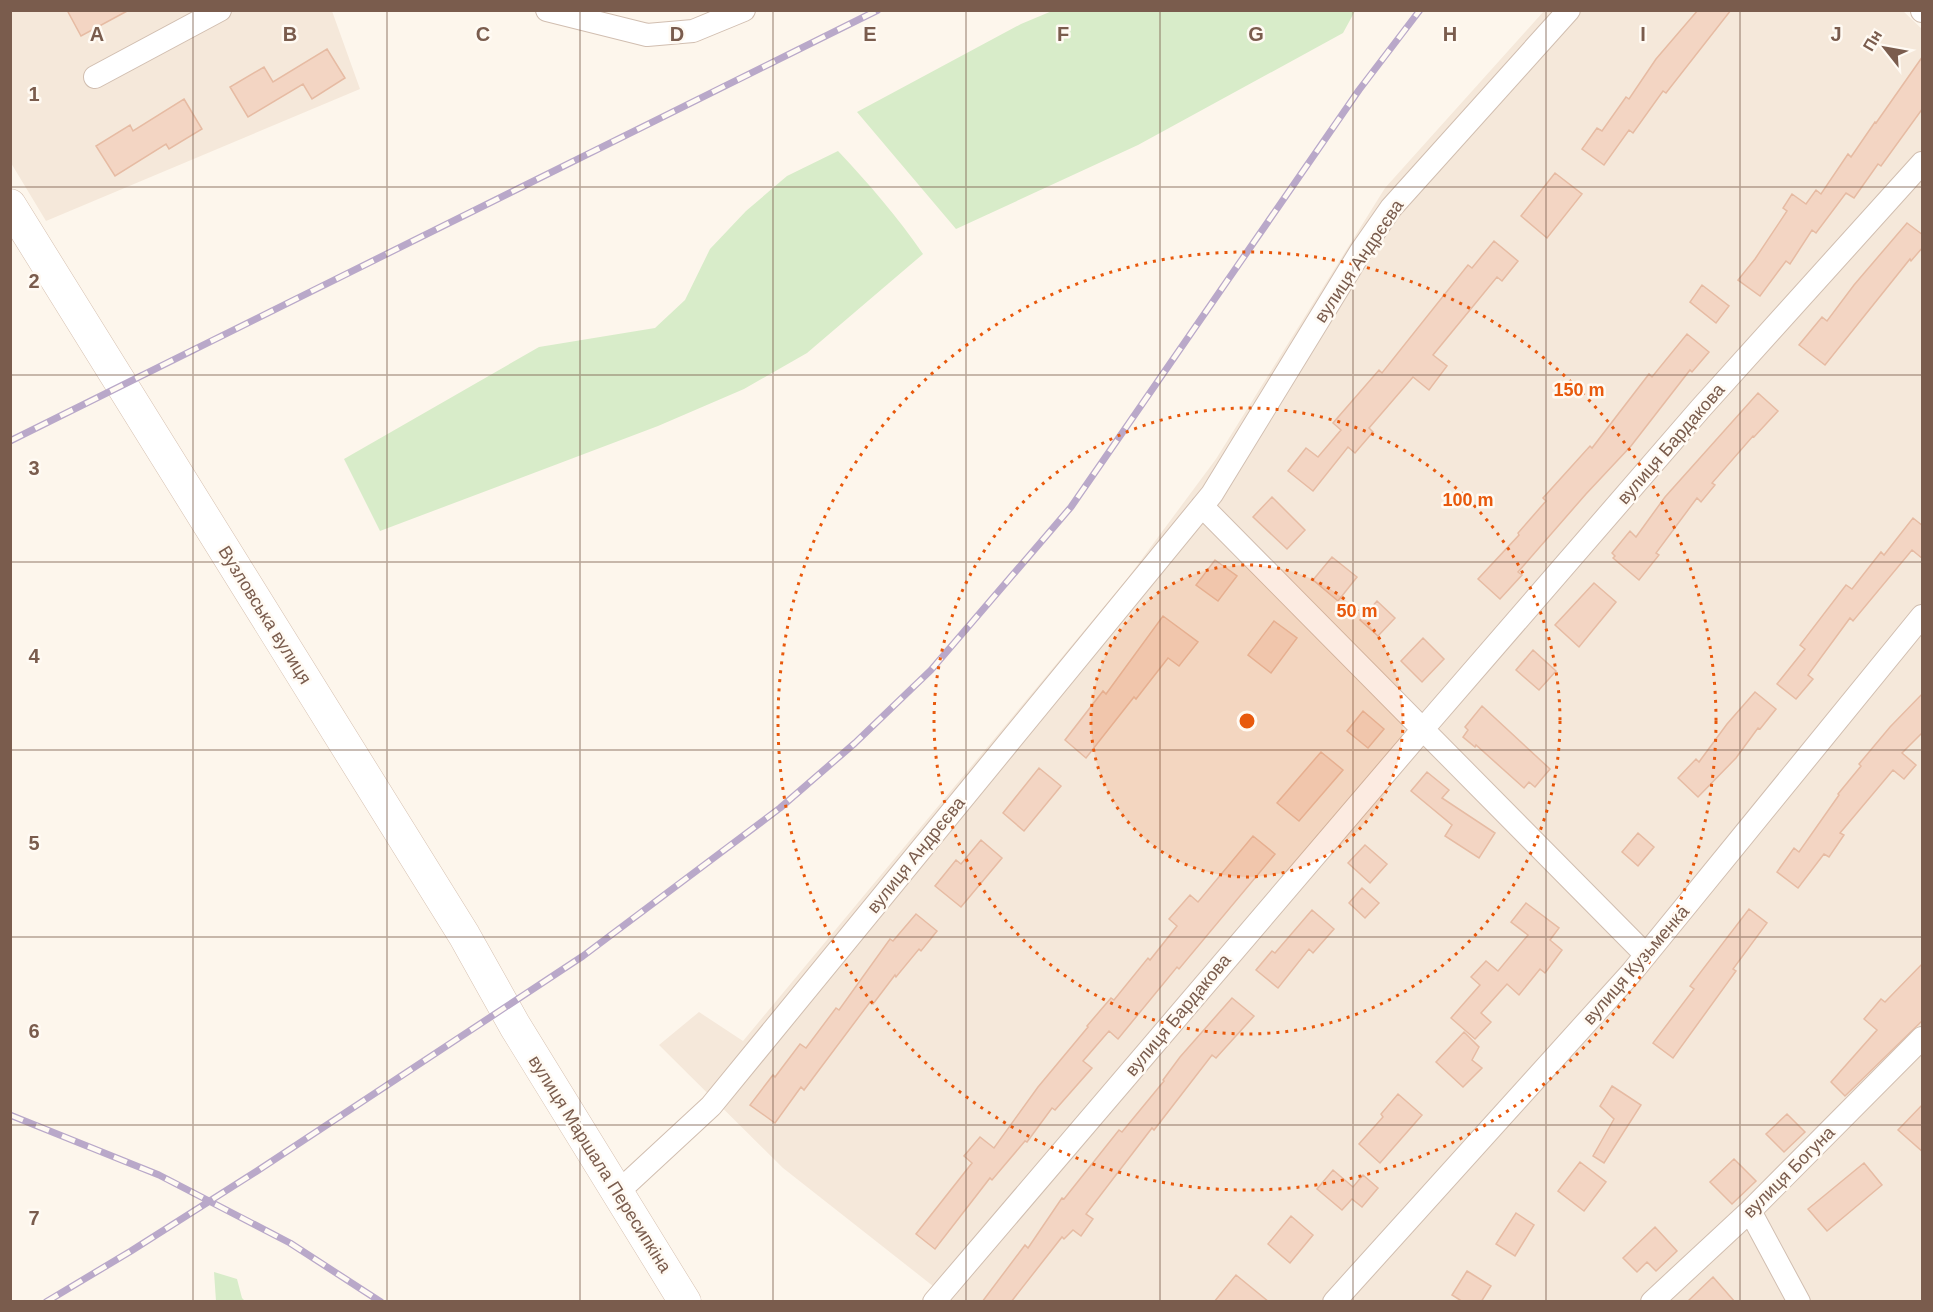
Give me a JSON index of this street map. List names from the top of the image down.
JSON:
{
  "streets": {
    "main road": ["Вузловська вулиця", "вулиця Маршала Пересипкіна"],
    "street": [
      "вулиця Андрєєва",
      "вулиця Бардакова",
      "вулиця Кузьменка",
      "вулиця Богуна"
    ]
  },
  "crossings": [
    ["вулиця Андрєєва", "вулиця Маршала Пересипкіна"],
    ["Вузловська вулиця", "вулиця Маршала Пересипкіна"]
  ],
  "north": "top left",
  "grid": {
    "columns": [
      "A",
      "B",
      "C",
      "D",
      "E",
      "F",
      "G",
      "H",
      "I",
      "J"
    ],
    "rows": [
      "1",
      "2",
      "3",
      "4",
      "5",
      "6",
      "7"
    ]
  },
  "rings": ["150 m", "100 m", "50 m"]
}
